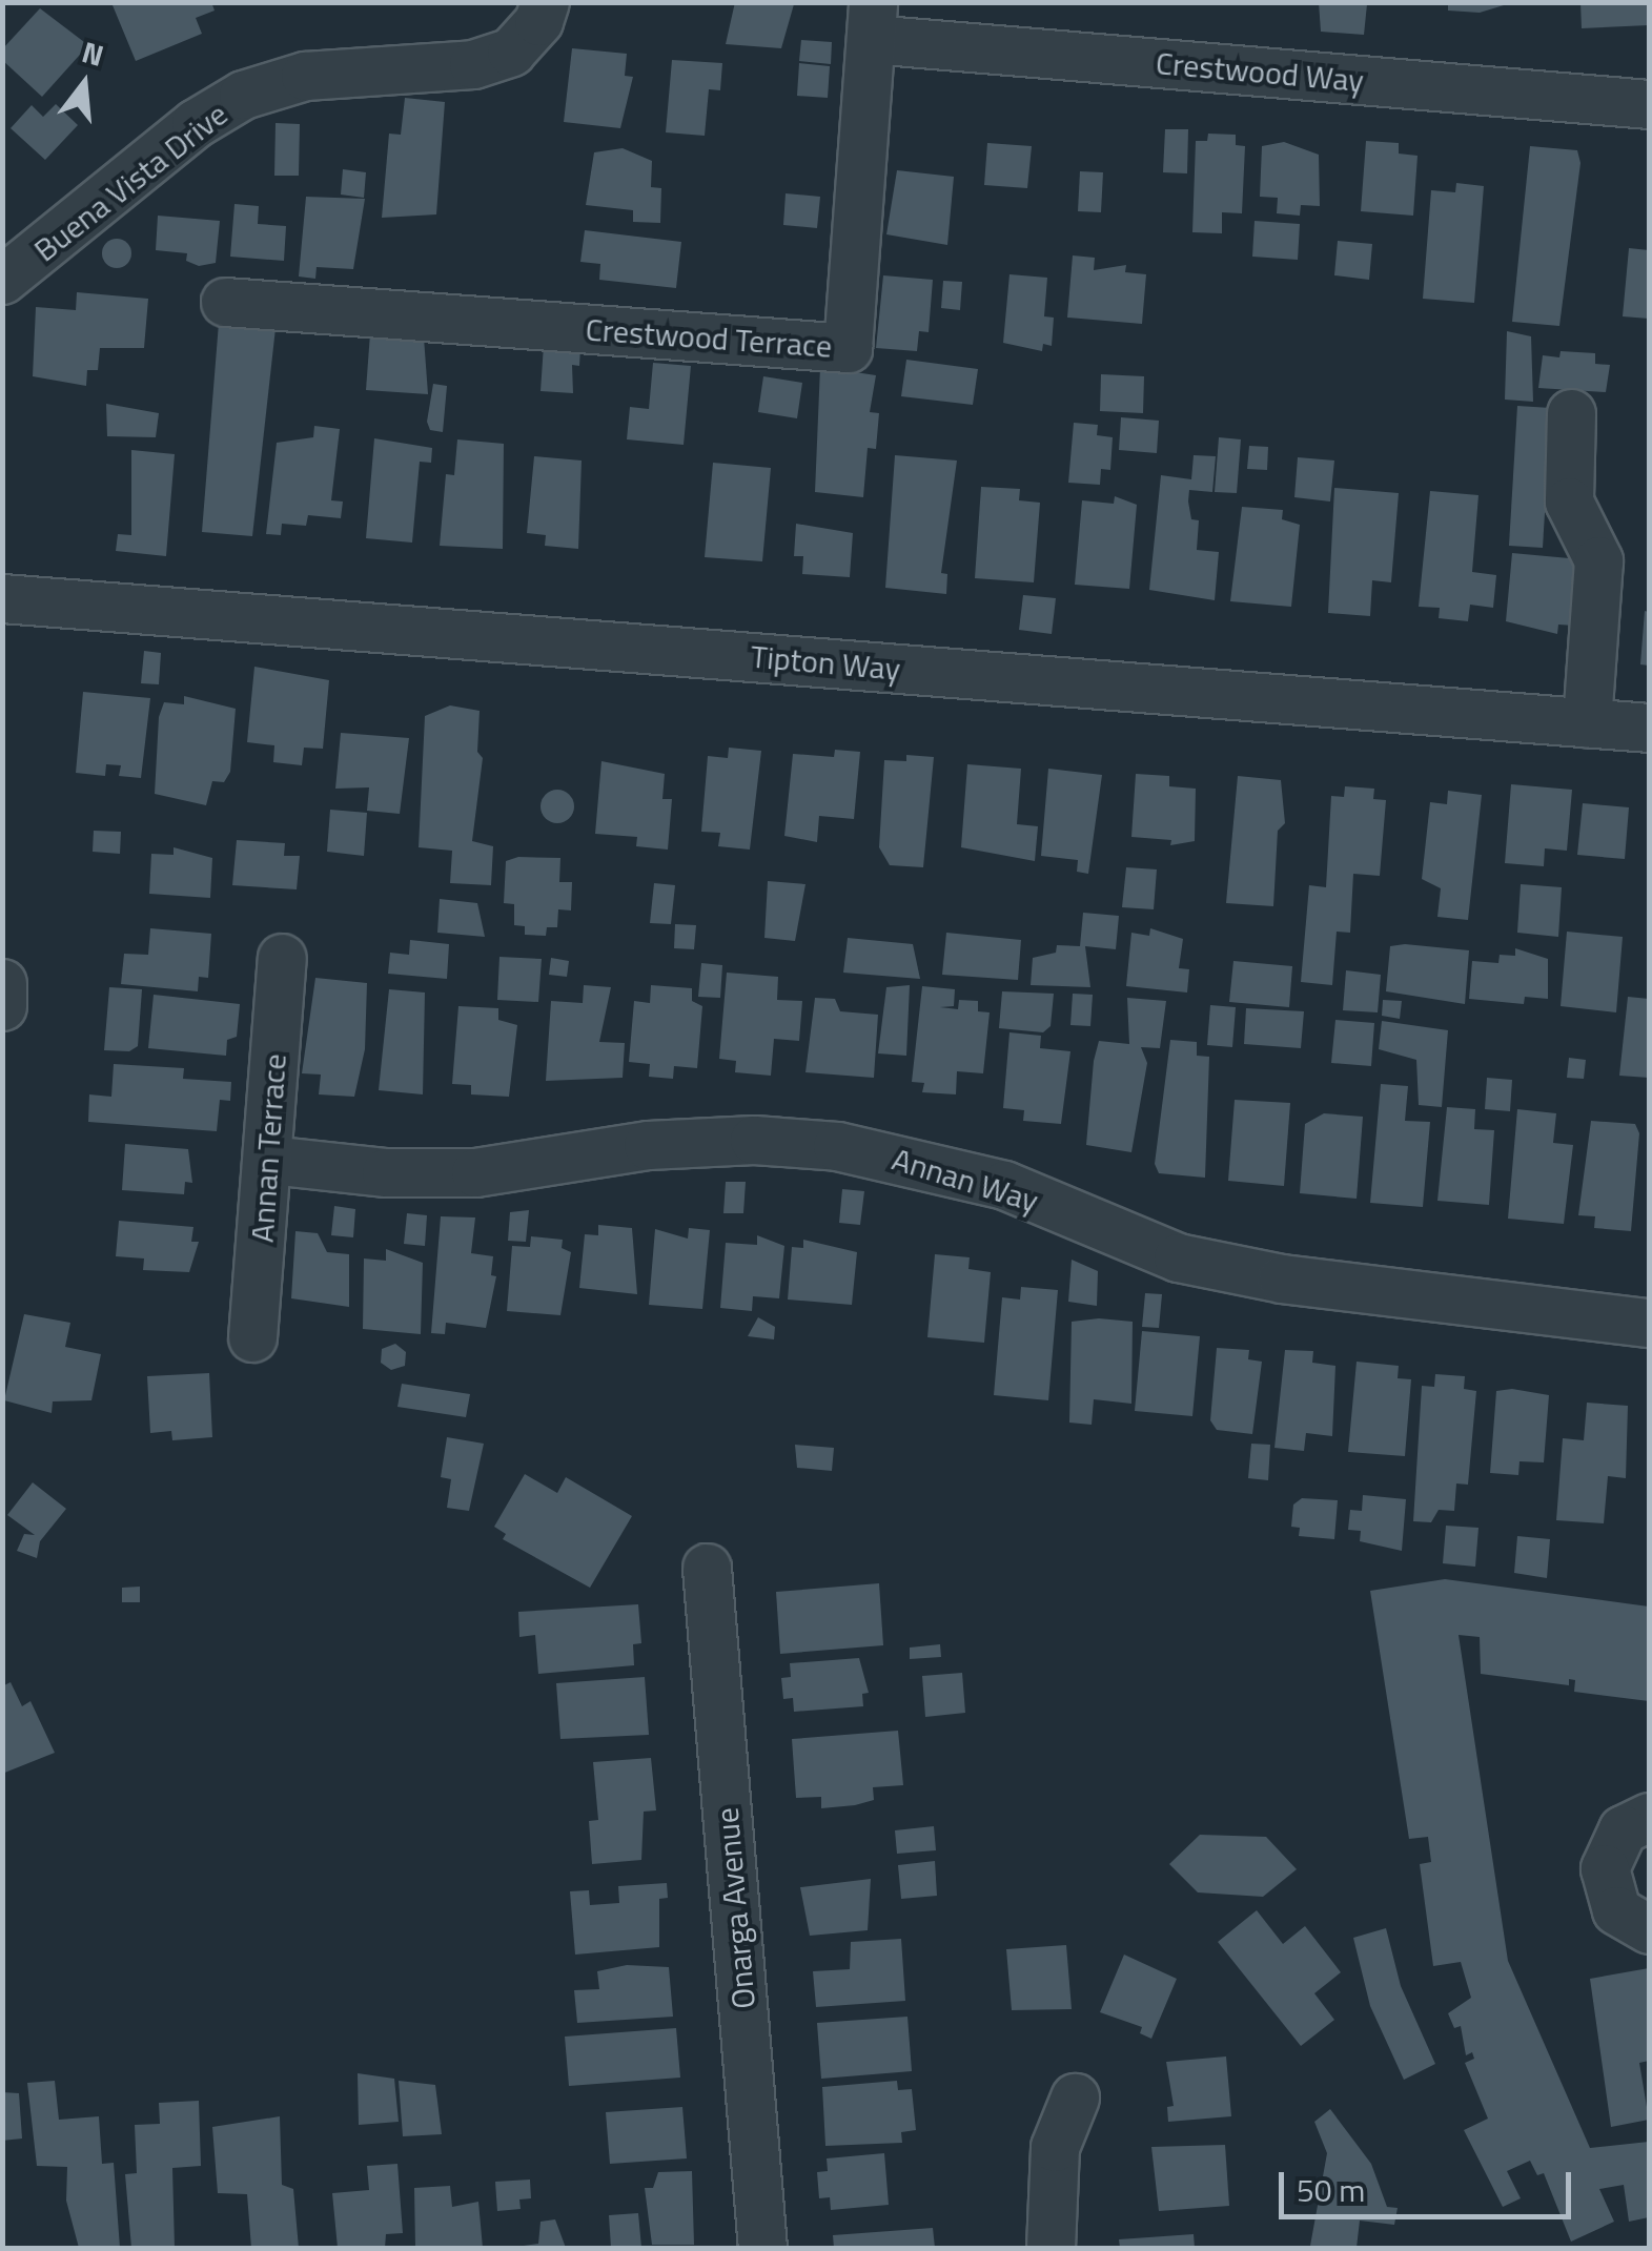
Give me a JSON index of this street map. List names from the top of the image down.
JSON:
{
  "streets": {
    "street": [
      "Crestwood Way",
      "Buena Vista Drive",
      "Crestwood Terrace",
      "Tipton Way",
      "Annan Terrace",
      "Annan Way",
      "Onarga Avenue"
    ]
  },
  "crossings": [
    ["Crestwood Way", "Crestwood Terrace"],
    ["Annan Terrace", "Annan Way"]
  ],
  "scale_bar": "50 m",
  "north": "top"
}
